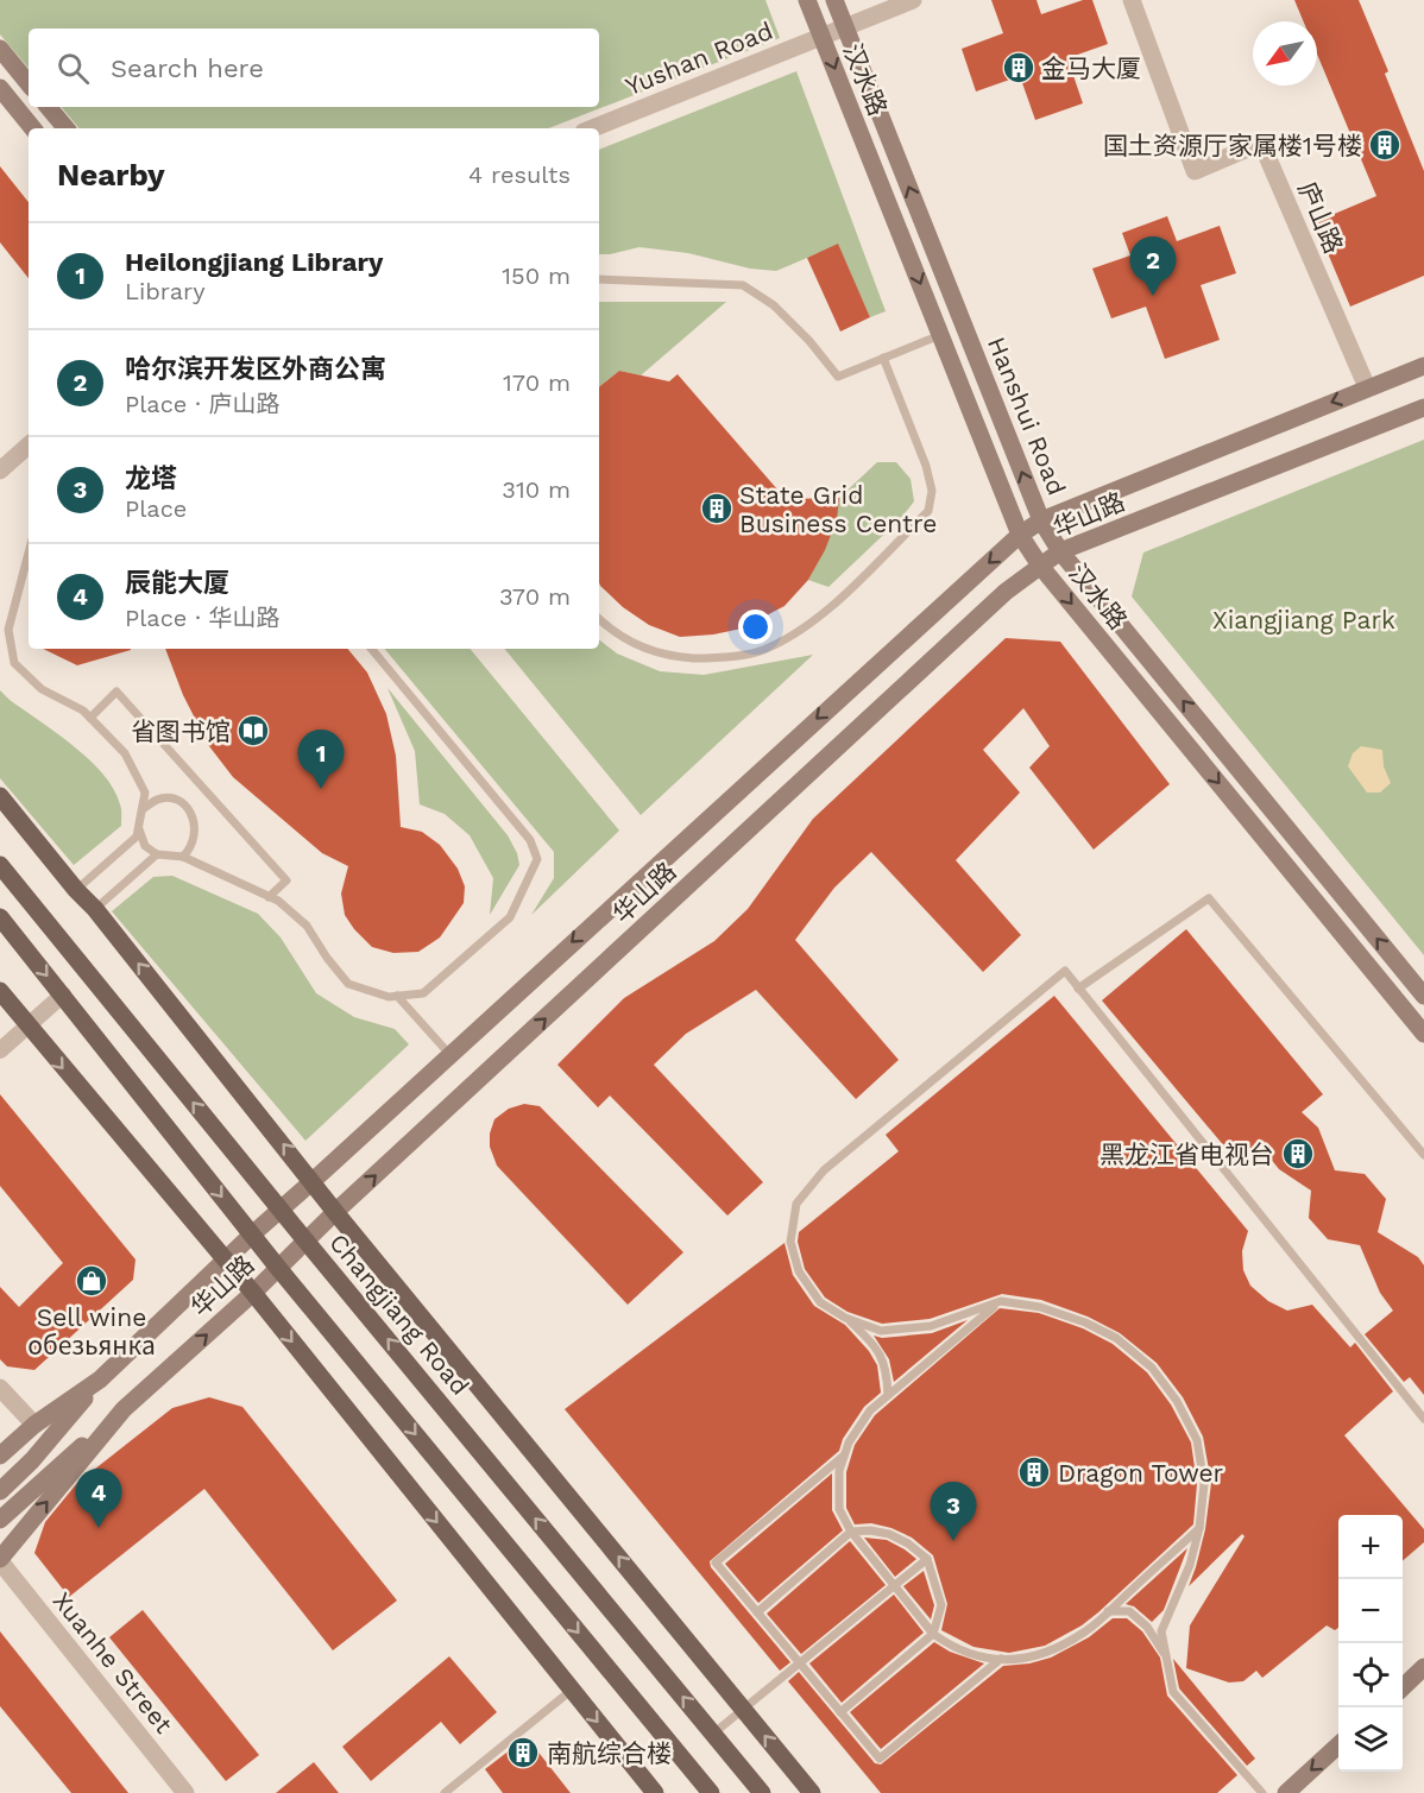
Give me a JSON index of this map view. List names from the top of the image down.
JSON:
{
  "streets": {
    "main road": [
      "汉水路",
      "Hanshui Road",
      "华山路",
      "Changjiang Road"
    ],
    "street": ["Yushan Road", "庐山路", "Xuanhe Street"]
  },
  "crossings": [
    ["Yushan Road", "汉水路"],
    ["Yushan Road", "Hanshui Road"],
    ["汉水路", "华山路"],
    ["庐山路", "华山路"],
    ["Hanshui Road", "华山路"],
    ["华山路", "Changjiang Road"],
    ["华山路", "Xuanhe Street"]
  ],
  "one_way": ["汉水路", "Hanshui Road"],
  "parks": ["Xiangjiang Park"],
  "places": {
    "building": [
      "金马大厦",
      "国土资源厅家属楼1号楼",
      "State Grid Business Centre",
      "黑龙江省电视台",
      "Dragon Tower",
      "南航综合楼"
    ],
    "library": ["省图书馆"],
    "shop": ["Sell wine обезьянка"]
  },
  "north": "bottom left",
  "page": {
    "search": "Search here",
    "heading": ["Nearby", "4 results"],
    "list": [
      {
        "mark": "1",
        "name": "Heilongjiang Library",
        "note": "Library",
        "value": "150 m"
      },
      {
        "mark": "2",
        "name": "哈尔滨开发区外商公寓",
        "note": "Place · 庐山路",
        "value": "170 m"
      },
      {
        "mark": "3",
        "name": "龙塔",
        "note": "Place",
        "value": "310 m"
      },
      {
        "mark": "4",
        "name": "辰能大厦",
        "note": "Place · 华山路",
        "value": "370 m"
      }
    ],
    "pins": [
      "2",
      "1",
      "4",
      "3"
    ],
    "map_buttons": ["+", "−"]
  }
}
